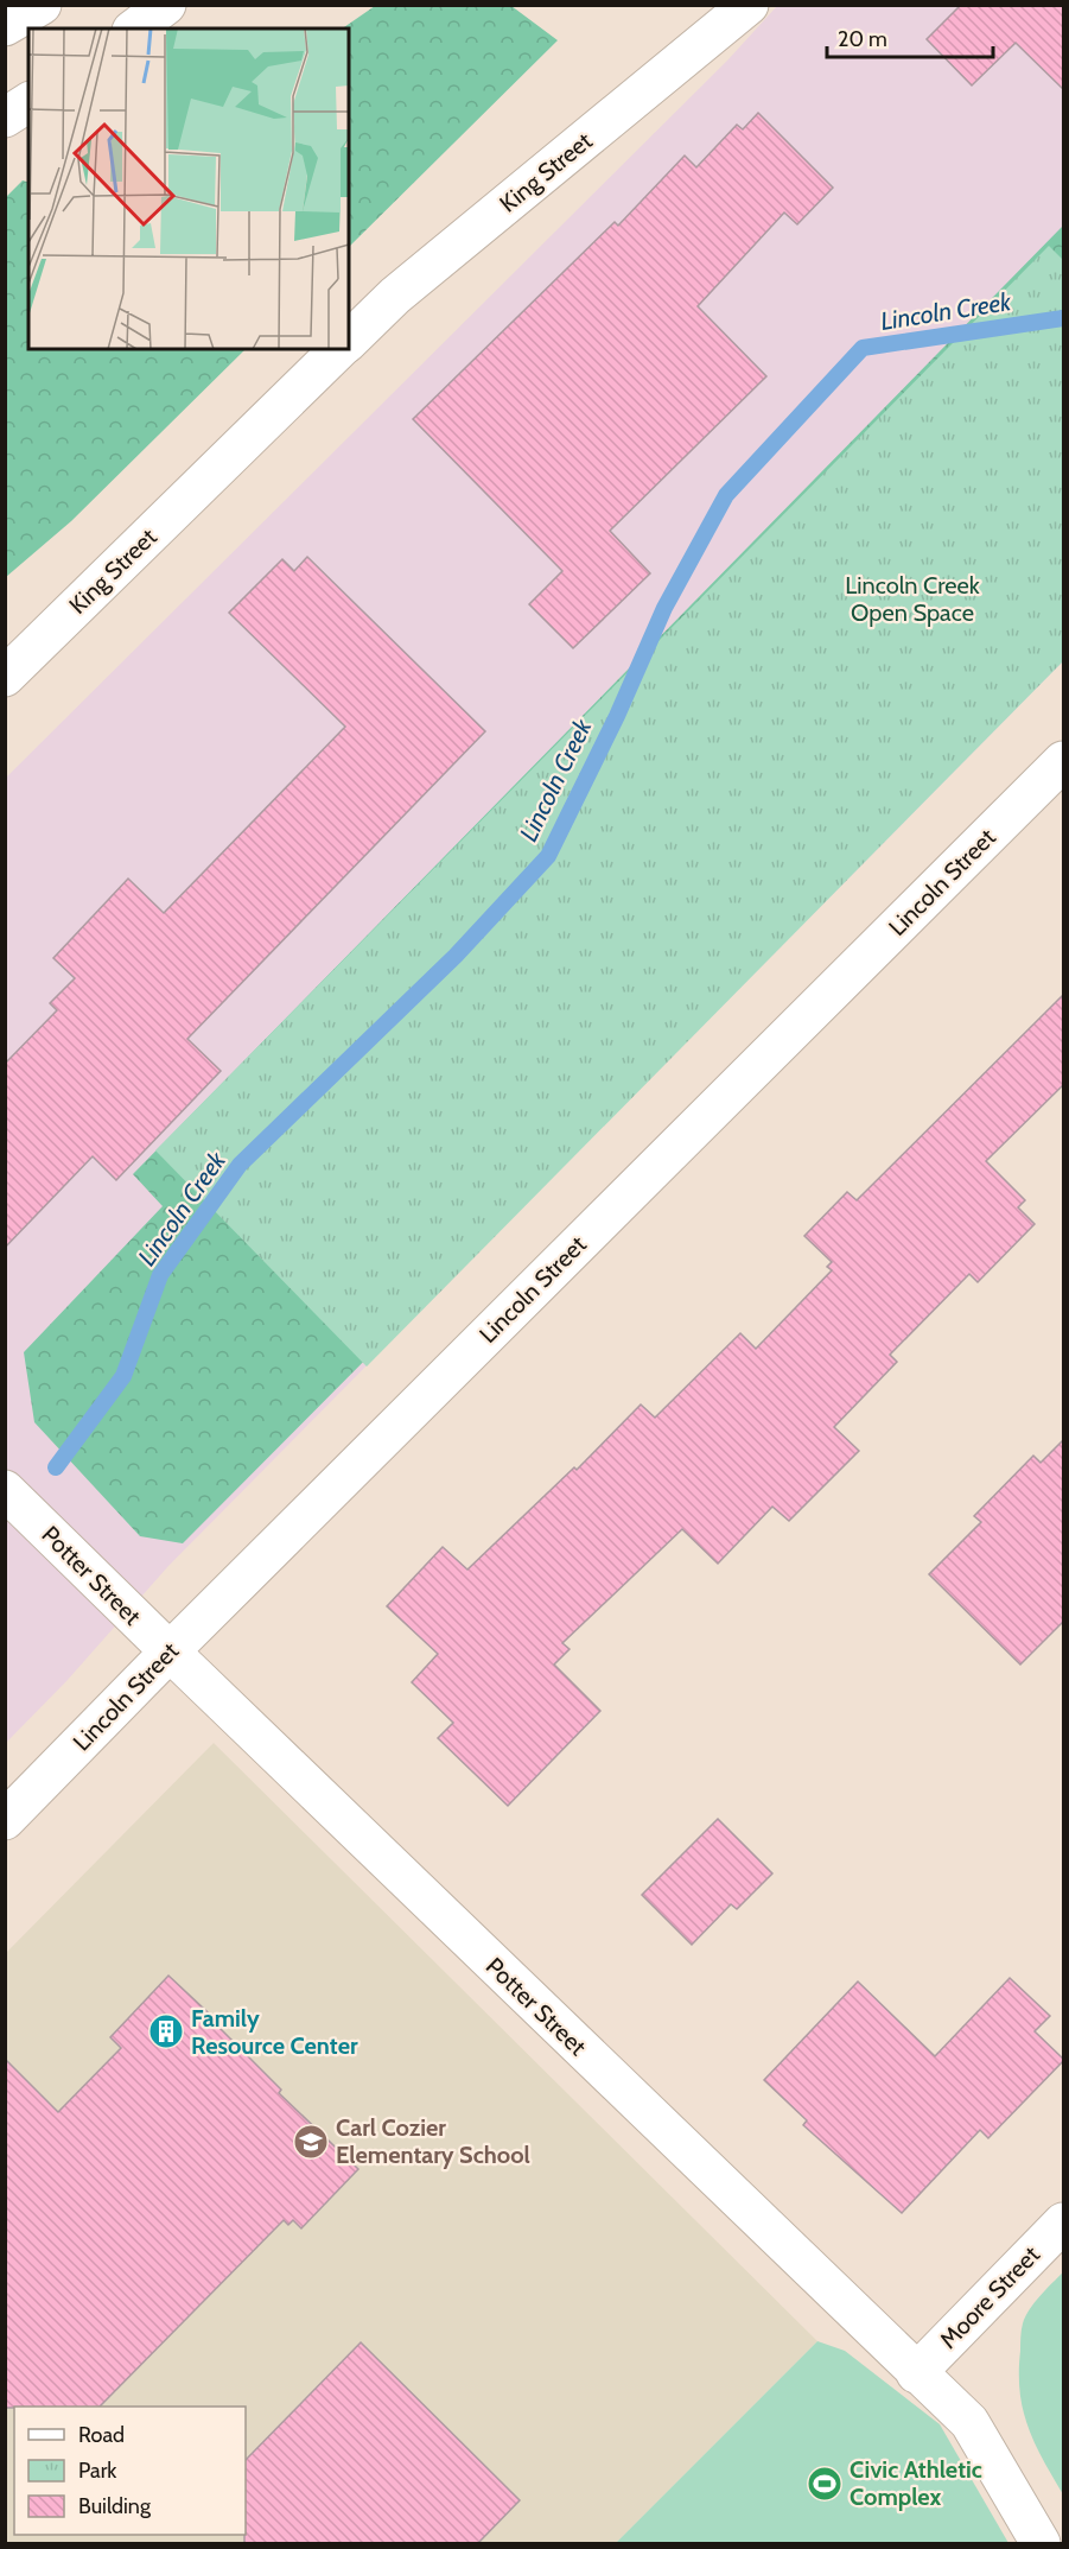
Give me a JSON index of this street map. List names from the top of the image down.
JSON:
{
  "streets": {
    "main road": [
      "King Street",
      "Lincoln Street",
      "Potter Street",
      "Moore Street"
    ]
  },
  "crossings": [
    ["Lincoln Street", "Potter Street"],
    ["Potter Street", "Moore Street"]
  ],
  "water": ["Lincoln Creek"],
  "parks": ["Lincoln Creek Open Space"],
  "places": {
    "building": ["Family Resource Center"],
    "school or university": ["Carl Cozier Elementary School"],
    "sports": ["Civic Athletic Complex"]
  },
  "legend": ["Road", "Park", "Building"],
  "scale_bar": "20 m"
}
